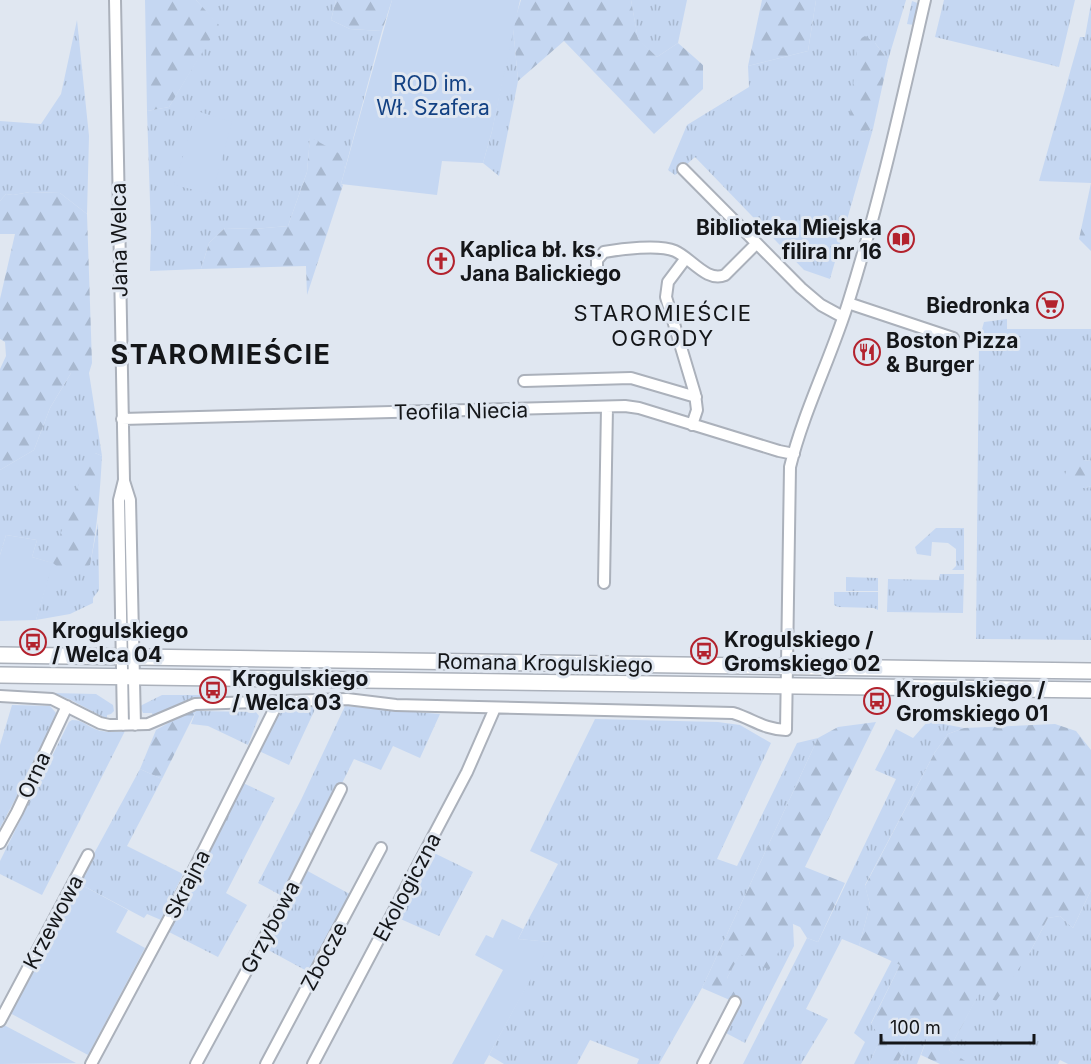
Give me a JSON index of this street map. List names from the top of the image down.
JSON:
{
  "streets": {
    "main road": ["Romana Krogulskiego"],
    "street": [
      "Jana Welca",
      "Teofila Niecia",
      "Orna",
      "Skrajna",
      "Ekologiczna",
      "Krzewowa",
      "Grzybowa",
      "Zbocze"
    ]
  },
  "crossings": [
    ["Jana Welca", "Teofila Niecia"],
    ["Jana Welca", "Romana Krogulskiego"]
  ],
  "districts": ["STAROMIEŚCIE OGRODY", "STAROMIEŚCIE"],
  "parks": ["ROD im. Wł. Szafera"],
  "places": {
    "library": ["Biblioteka Miejska filira nr 16"],
    "church": ["Kaplica bł. ks. Jana Balickiego"],
    "supermarket": ["Biedronka"],
    "restaurant": ["Boston Pizza & Burger"],
    "bus stop": [
      "Krogulskiego / Welca 04",
      "Krogulskiego / Gromskiego 02",
      "Krogulskiego / Welca 03",
      "Krogulskiego / Gromskiego 01"
    ]
  },
  "scale_bar": "100 m"
}
